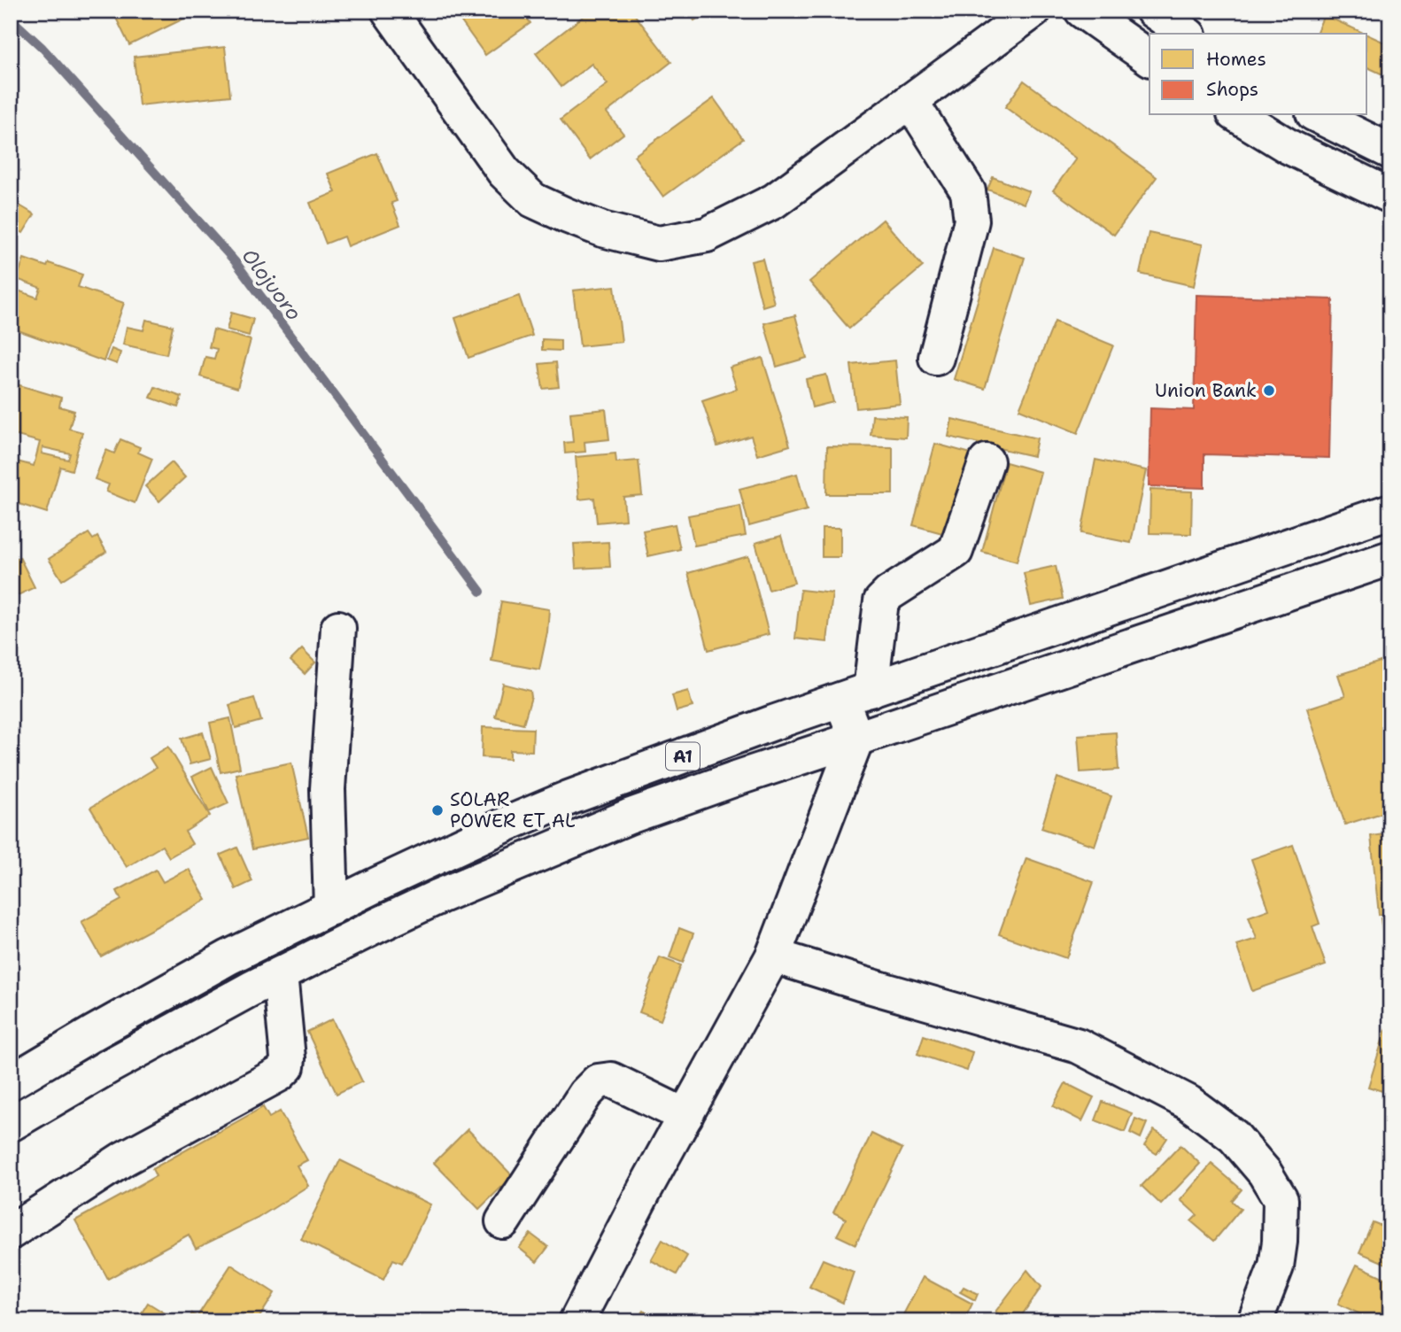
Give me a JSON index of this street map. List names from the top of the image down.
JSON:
{
  "streets": {
    "main road": ["A1"]
  },
  "water": ["Olojuoro"],
  "places": ["Union Bank", "SOLAR POWER ET AL"],
  "legend": ["Homes", "Shops"]
}
